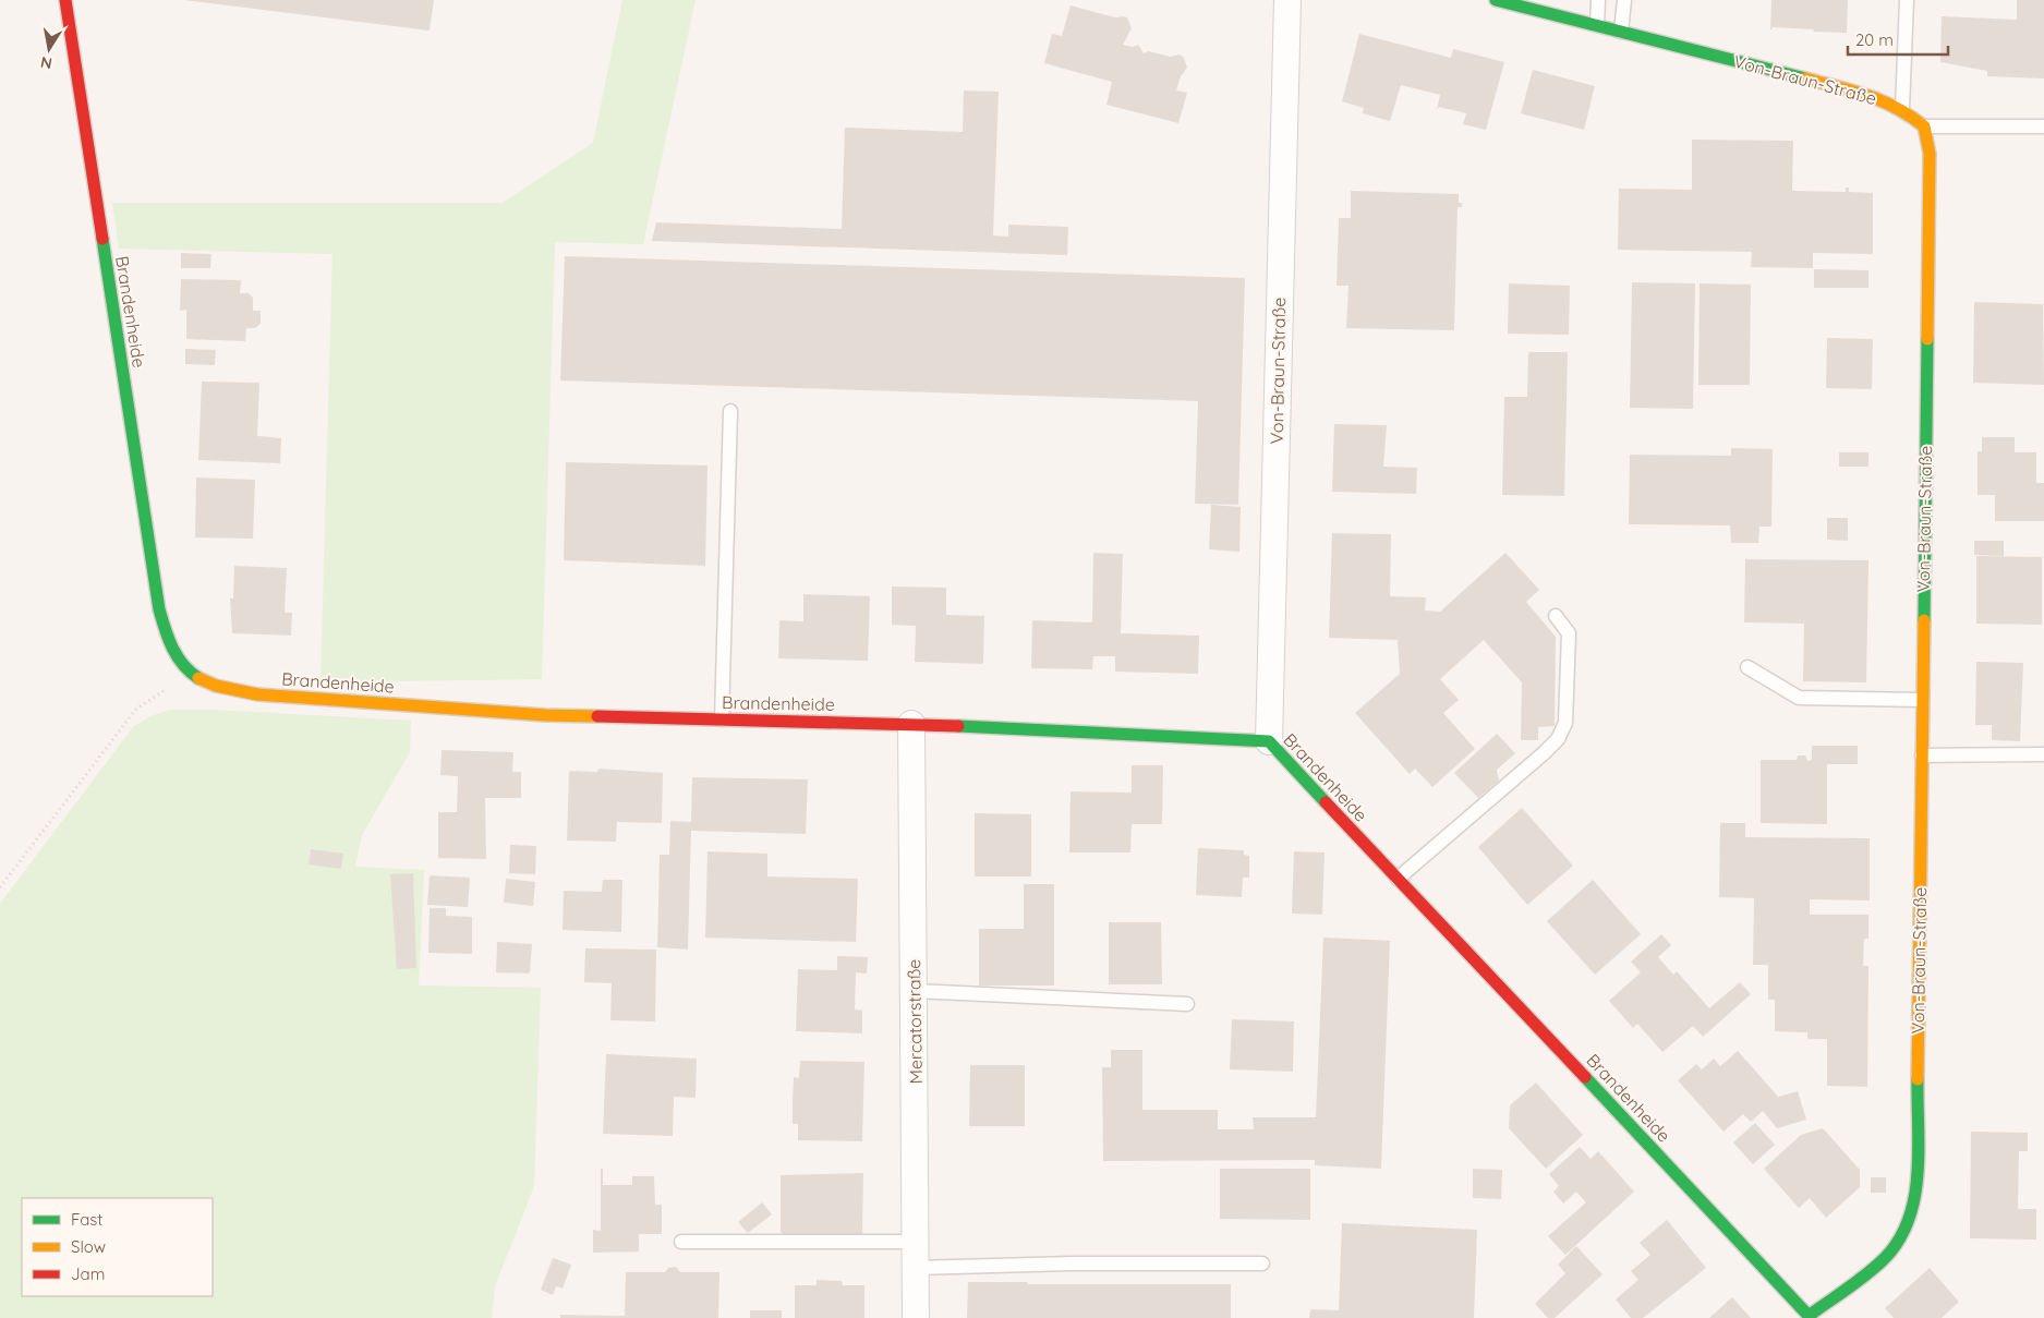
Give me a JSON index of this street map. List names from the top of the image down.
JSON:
{
  "streets": {
    "street": ["Von-Braun-Straße", "Brandenheide", "Mercatorstraße"]
  },
  "crossings": [
    ["Von-Braun-Straße", "Brandenheide"],
    ["Brandenheide", "Mercatorstraße"]
  ],
  "legend": ["Fast", "Slow", "Jam"],
  "scale_bar": "20 m",
  "north": "bottom"
}
